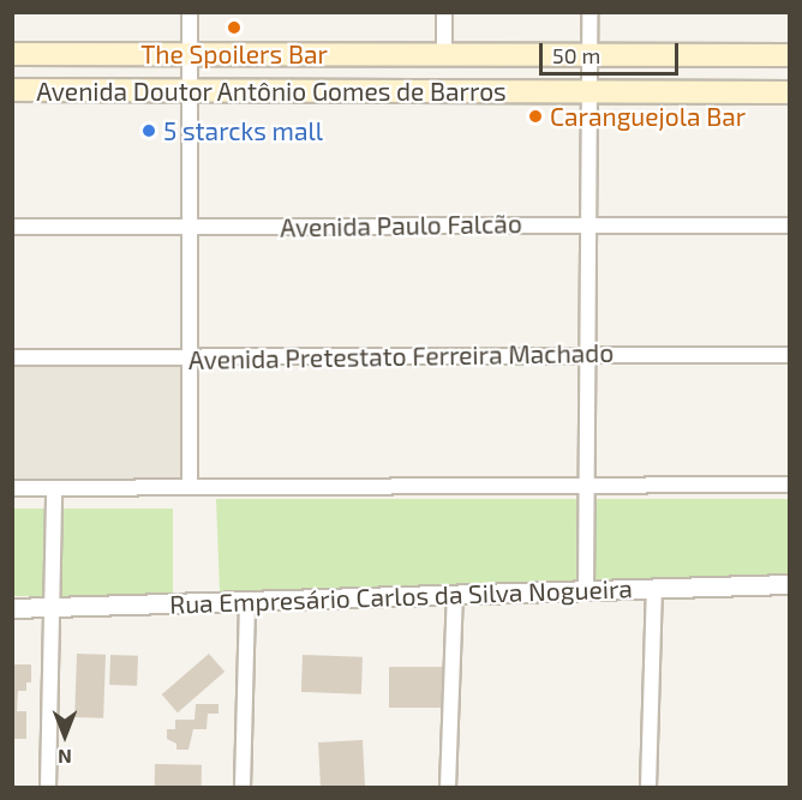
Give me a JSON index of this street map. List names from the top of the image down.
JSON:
{
  "streets": {
    "main road": ["Avenida Doutor Antônio Gomes de Barros"],
    "street": ["Avenida Paulo Falcão", "Avenida Pretestato Ferreira Machado", "Rua Empresário Carlos da Silva Nogueira"]
  },
  "places": ["The Spoilers Bar", "Caranguejola Bar", "5 starcks mall"],
  "scale_bar": "50 m",
  "north": "bottom"
}
